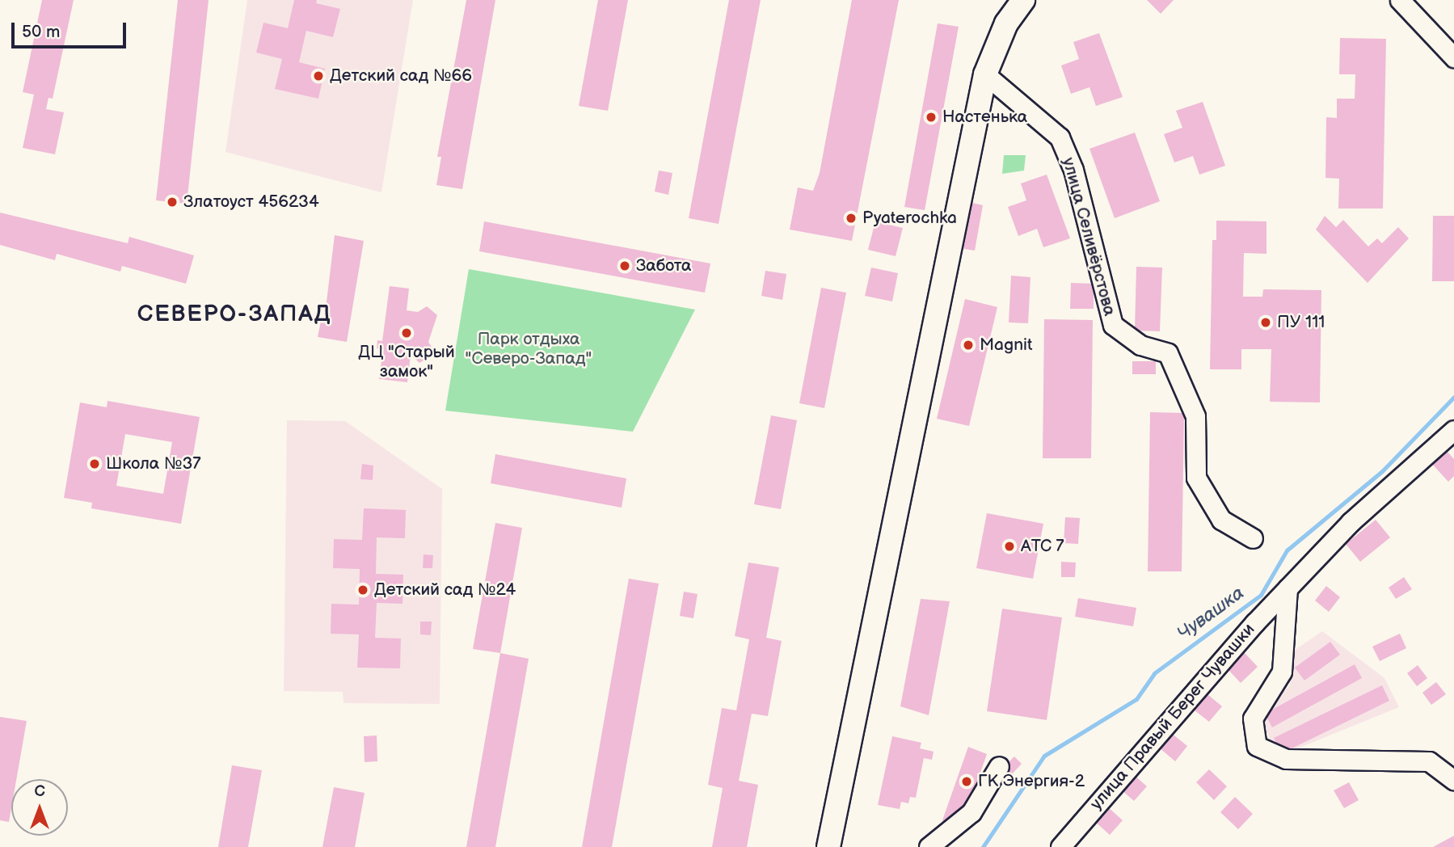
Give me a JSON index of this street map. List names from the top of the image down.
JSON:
{
  "streets": {
    "street": ["улица Селивёрстова", "улица Правый Берег Чувашки"]
  },
  "districts": ["СЕВЕРО-ЗАПАД"],
  "water": ["Чувашка"],
  "parks": ["Парк отдыха \"Северо-Запад\""],
  "places": [
    "Детский сад №66",
    "Настенька",
    "Златоуст 456234",
    "Pyaterochka",
    "Забота",
    "ПУ 111",
    "ДЦ \"Старый замок\"",
    "Magnit",
    "Школа №37",
    "АТС 7",
    "Детский сад №24",
    "ГК Энергия-2"
  ],
  "scale_bar": "50 m",
  "north": "top"
}
